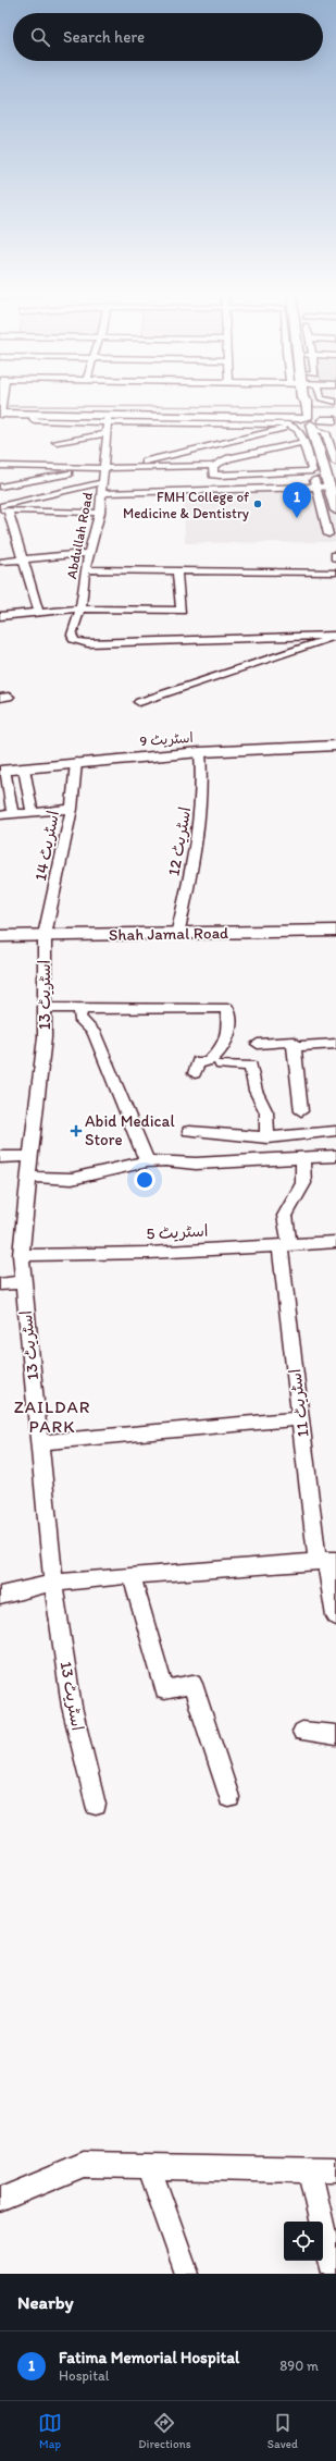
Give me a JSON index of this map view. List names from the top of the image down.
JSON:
{
  "streets": {
    "main road": ["Shah Jamal Road"],
    "street": [
      "Abdullah Road",
      "اسٹریٹ 9",
      "اسٹریٹ 12",
      "اسٹریٹ 14",
      "اسٹریٹ 13",
      "اسٹریٹ 5",
      "اسٹریٹ 11"
    ]
  },
  "crossings": [
    ["اسٹریٹ 9", "اسٹریٹ 12"],
    ["اسٹریٹ 9", "اسٹریٹ 14"],
    ["اسٹریٹ 12", "Shah Jamal Road"],
    ["اسٹریٹ 14", "Shah Jamal Road"],
    ["اسٹریٹ 14", "اسٹریٹ 13"],
    ["Shah Jamal Road", "اسٹریٹ 13"],
    ["اسٹریٹ 13", "اسٹریٹ 5"],
    ["اسٹریٹ 5", "اسٹریٹ 11"]
  ],
  "districts": ["ZAILDAR PARK"],
  "places": {
    "other": ["FMH College of Medicine & Dentistry"],
    "health": ["Abid Medical Store"]
  },
  "page": {
    "search": "Search here",
    "pins": "1",
    "heading": "Nearby",
    "list": [
      {
        "mark": "1",
        "name": "Fatima Memorial Hospital",
        "note": "Hospital",
        "value": "890 m"
      }
    ],
    "nav": ["Map", "Directions", "Saved"]
  }
}
